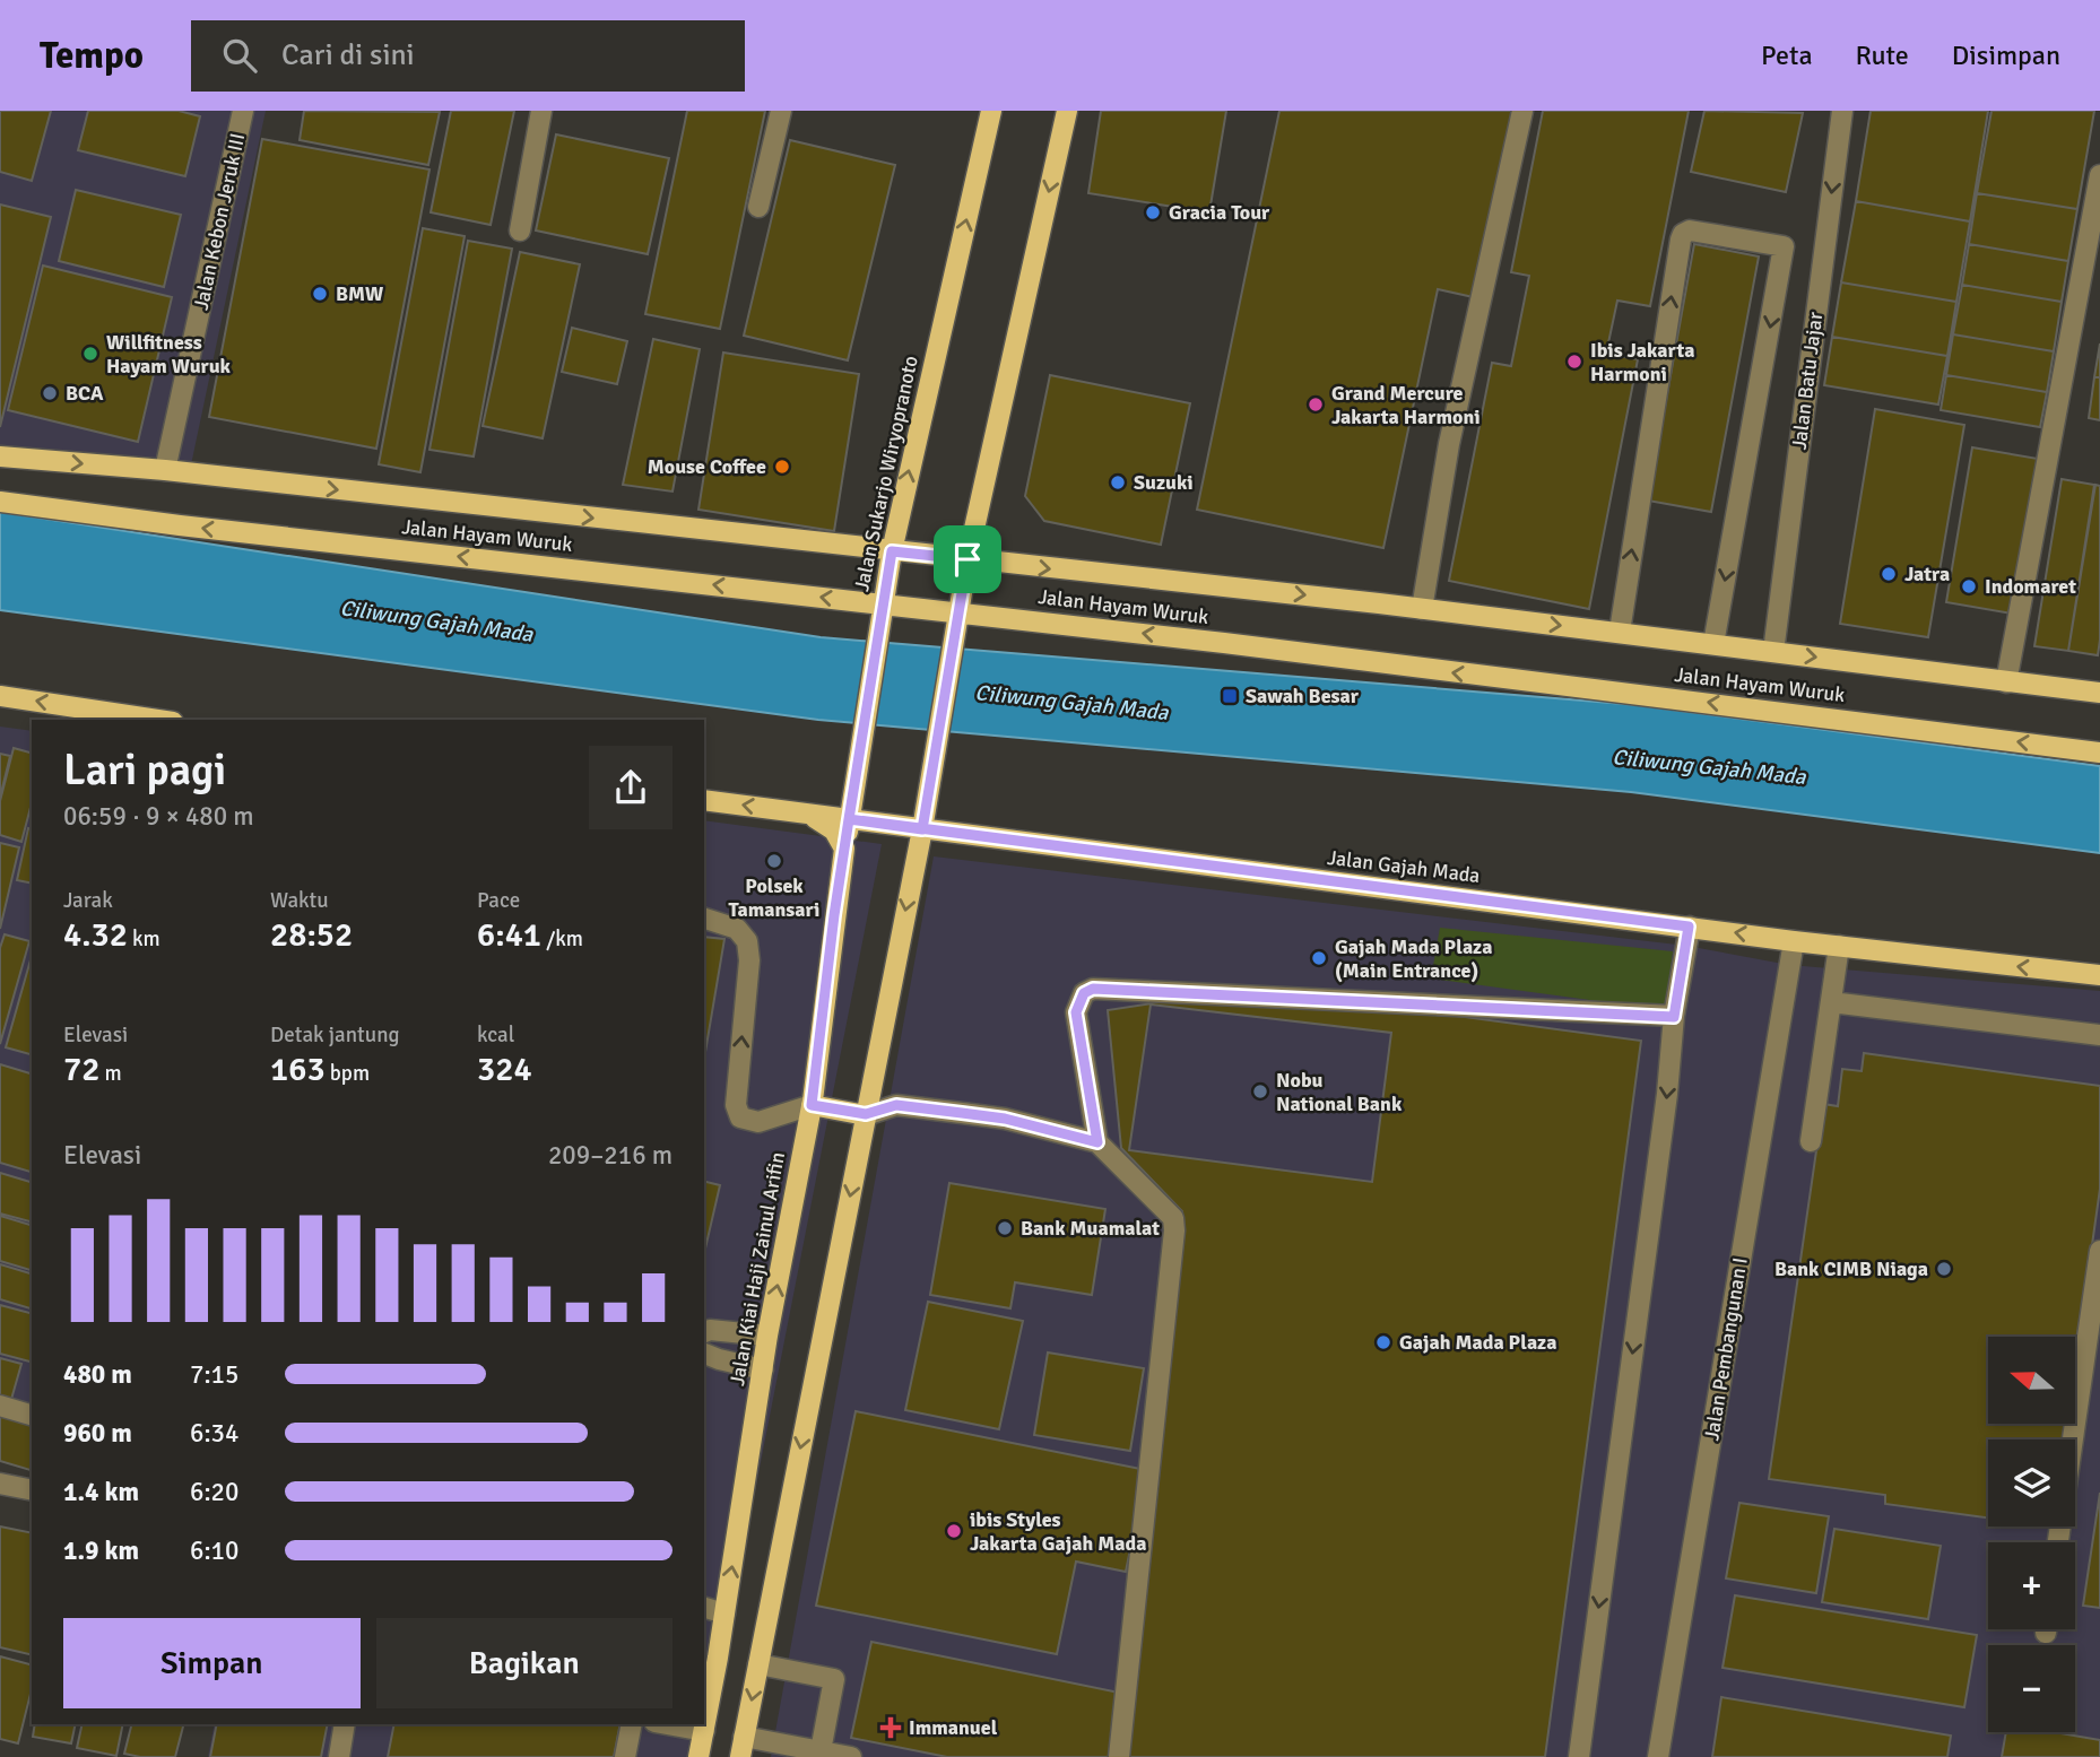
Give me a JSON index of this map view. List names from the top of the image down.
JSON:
{
  "streets": {
    "main road": [
      "Jalan Sukarjo Wiryopranoto",
      "Jalan Hayam Wuruk",
      "Jalan Gajah Mada",
      "Jalan Kiai Haji Zainul Arifin"
    ],
    "street": ["Jalan Kebon Jeruk III", "Jalan Batu Jajar", "Jalan Pembangunan I"]
  },
  "crossings": [
    ["Jalan Kebon Jeruk III", "Jalan Hayam Wuruk"],
    ["Jalan Batu Jajar", "Jalan Hayam Wuruk"],
    ["Jalan Sukarjo Wiryopranoto", "Jalan Hayam Wuruk"],
    ["Jalan Sukarjo Wiryopranoto", "Jalan Gajah Mada"],
    ["Jalan Sukarjo Wiryopranoto", "Jalan Kiai Haji Zainul Arifin"],
    ["Jalan Gajah Mada", "Jalan Pembangunan I"]
  ],
  "one_way": ["Jalan Batu Jajar"],
  "water": ["Ciliwung Gajah Mada"],
  "places": {
    "other": [
      "Gracia Tour",
      "BMW",
      "Willfitness Hayam Wuruk",
      "Ibis Jakarta Harmoni",
      "BCA",
      "Grand Mercure Jakarta Harmoni",
      "Mouse Coffee",
      "Suzuki",
      "Jatra",
      "Indomaret",
      "Polsek Tamansari",
      "Gajah Mada Plaza (Main Entrance)",
      "Nobu National Bank",
      "Bank Muamalat",
      "Bank CIMB Niaga",
      "Gajah Mada Plaza",
      "ibis Styles Jakarta Gajah Mada"
    ],
    "transit": ["Sawah Besar"],
    "health": ["Immanuel"]
  },
  "north": "left",
  "page": {
    "header": "Tempo",
    "search": "Cari di sini",
    "nav": ["Peta", "Rute", "Disimpan"],
    "heading": ["Lari pagi", "06:59 · 9 × 480 m"],
    "stats": [
      ["Jarak", "4.32 km"],
      ["Waktu", "28:52"],
      ["Pace", "6:41 /km"],
      ["Elevasi", "72 m"],
      ["Detak jantung", "163 bpm"],
      ["kcal", "324"]
    ],
    "chart": ["Elevasi", "209–216 m"],
    "map_buttons": ["+", "−"],
    "list": [
      {
        "name": "480 m",
        "note": "7:15"
      },
      {
        "name": "960 m",
        "note": "6:34"
      },
      {
        "name": "1.4 km",
        "note": "6:20"
      },
      {
        "name": "1.9 km",
        "note": "6:10"
      }
    ],
    "buttons": ["Simpan", "Bagikan"]
  }
}
